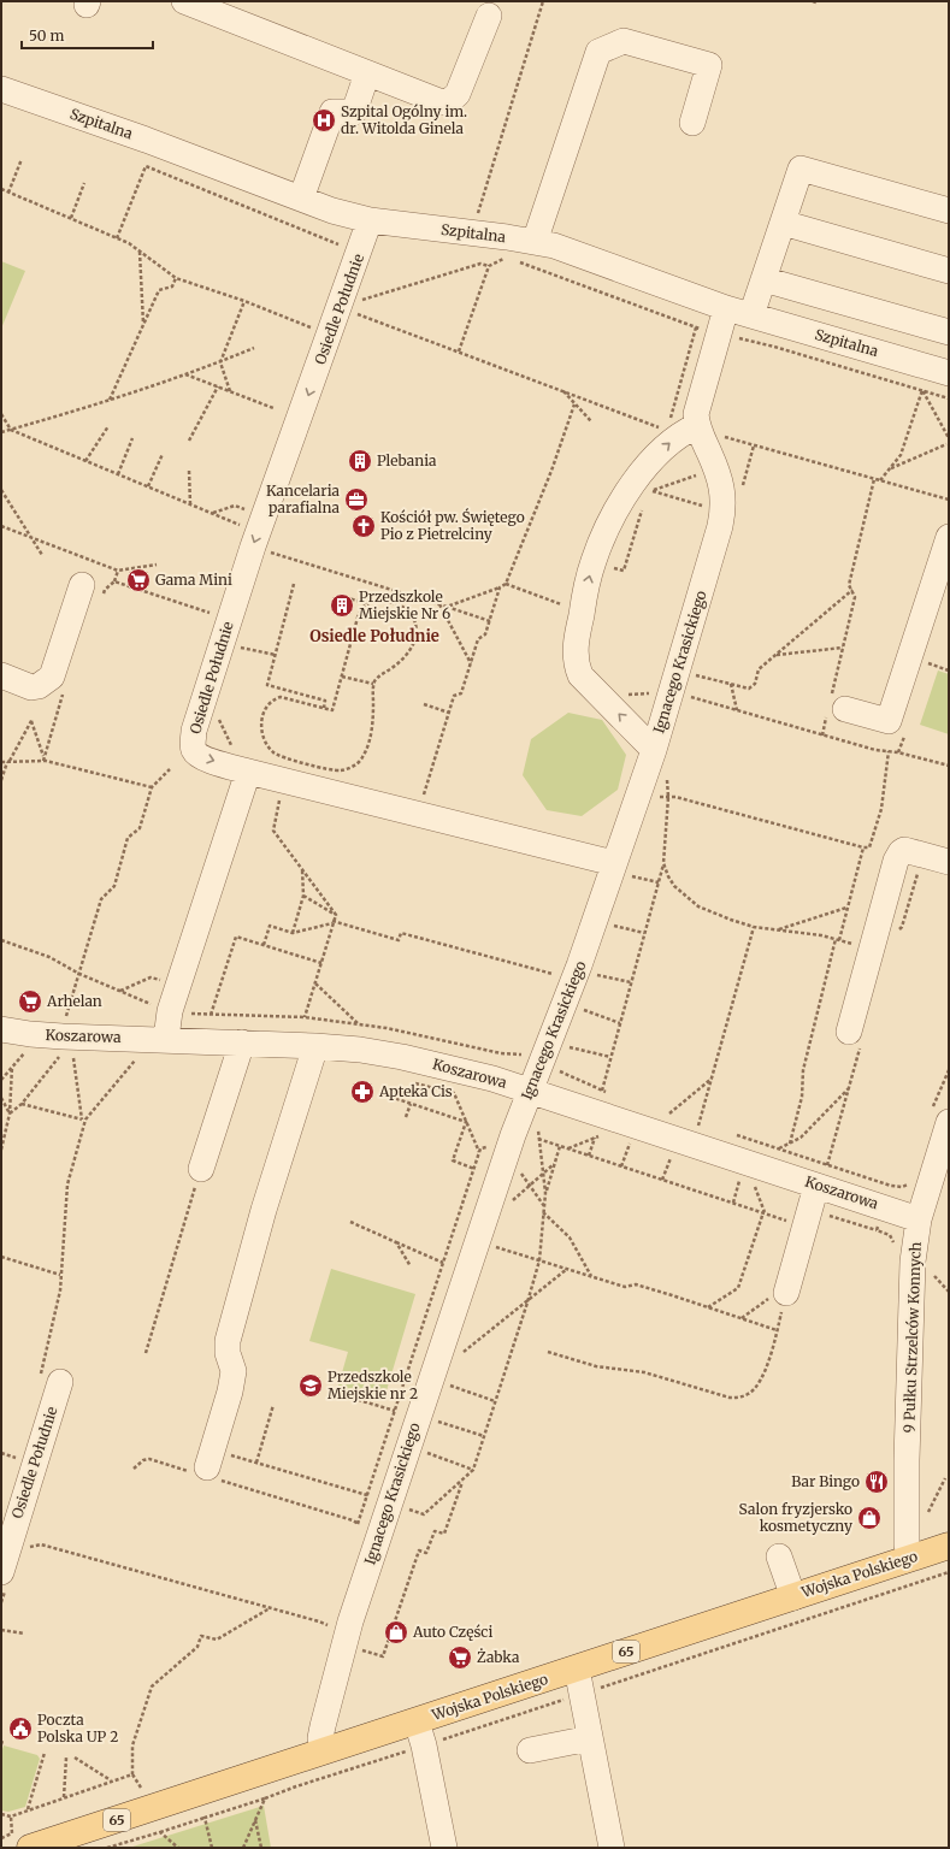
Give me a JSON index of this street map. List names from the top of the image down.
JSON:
{
  "streets": {
    "main road": ["Wojska Polskiego", "65"],
    "street": [
      "Szpitalna",
      "Osiedle Południe",
      "Ignacego Krasickiego",
      "Koszarowa",
      "9 Pułku Strzelców Konnych"
    ]
  },
  "crossings": [
    ["Szpitalna", "Osiedle Południe"],
    ["Osiedle Południe", "Ignacego Krasickiego"],
    ["Ignacego Krasickiego", "Koszarowa"],
    ["Ignacego Krasickiego", "Wojska Polskiego"],
    ["Koszarowa", "9 Pułku Strzelców Konnych"],
    ["9 Pułku Strzelców Konnych", "Wojska Polskiego"]
  ],
  "districts": ["Osiedle Południe"],
  "places": {
    "hospital": ["Szpital Ogólny im. dr. Witolda Ginela"],
    "building": ["Plebania", "Przedszkole Miejskie Nr 6"],
    "office": ["Kancelaria parafialna"],
    "church": ["Kościół pw. Świętego Pio z Pietrelciny"],
    "supermarket": ["Gama Mini", "Arhelan", "Żabka"],
    "pharmacy": ["Apteka Cis"],
    "school or university": ["Przedszkole Miejskie nr 2"],
    "restaurant": ["Bar Bingo"],
    "shop": ["Salon fryzjersko kosmetyczny", "Auto Części"],
    "public building": ["Poczta Polska UP 2"]
  },
  "scale_bar": "50 m"
}
